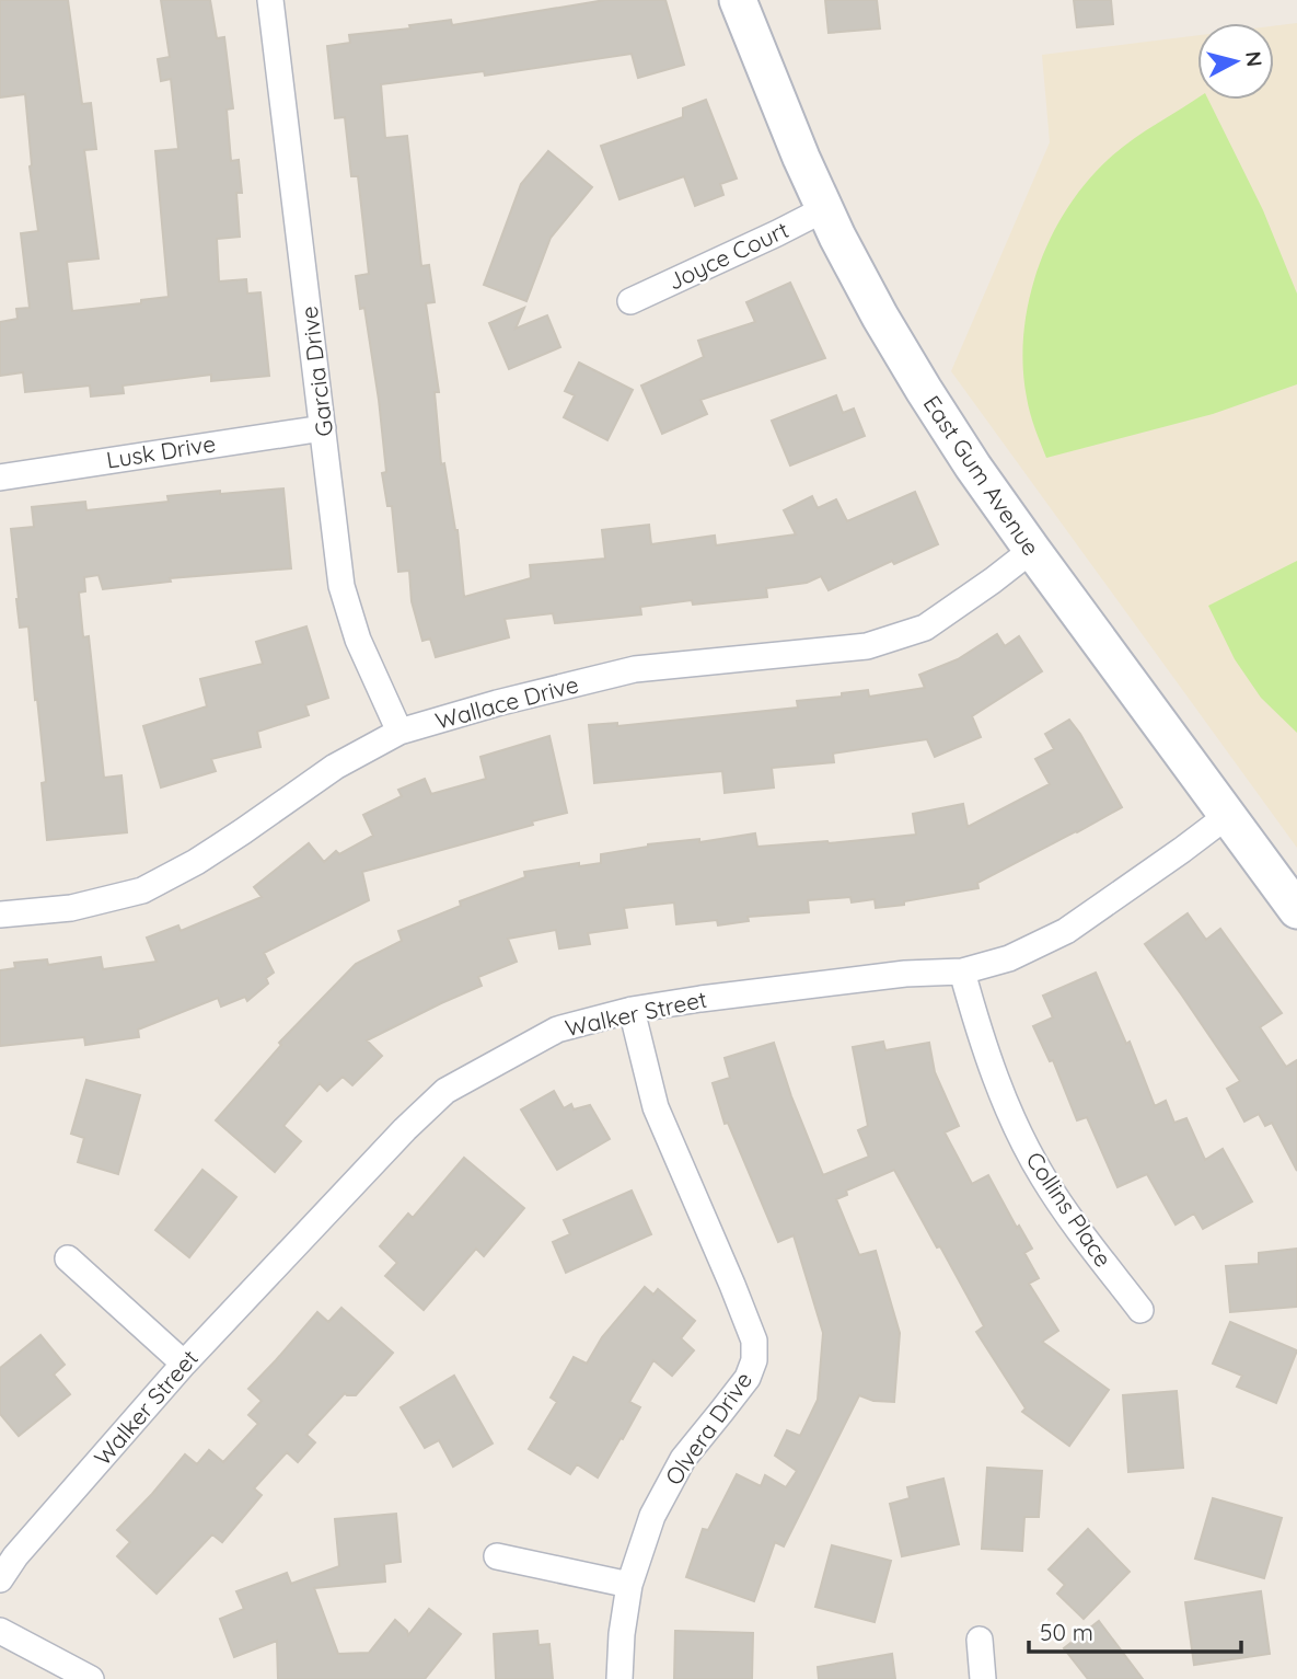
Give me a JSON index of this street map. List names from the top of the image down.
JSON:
{
  "streets": {
    "street": [
      "Joyce Court",
      "Garcia Drive",
      "Lusk Drive",
      "East Gum Avenue",
      "Wallace Drive",
      "Walker Street",
      "Collins Place",
      "Olvera Drive"
    ]
  },
  "crossings": [
    ["Joyce Court", "East Gum Avenue"],
    ["Garcia Drive", "Lusk Drive"],
    ["Garcia Drive", "Wallace Drive"],
    ["East Gum Avenue", "Wallace Drive"],
    ["East Gum Avenue", "Walker Street"],
    ["Walker Street", "Collins Place"],
    ["Walker Street", "Olvera Drive"]
  ],
  "scale_bar": "50 m",
  "north": "right"
}
